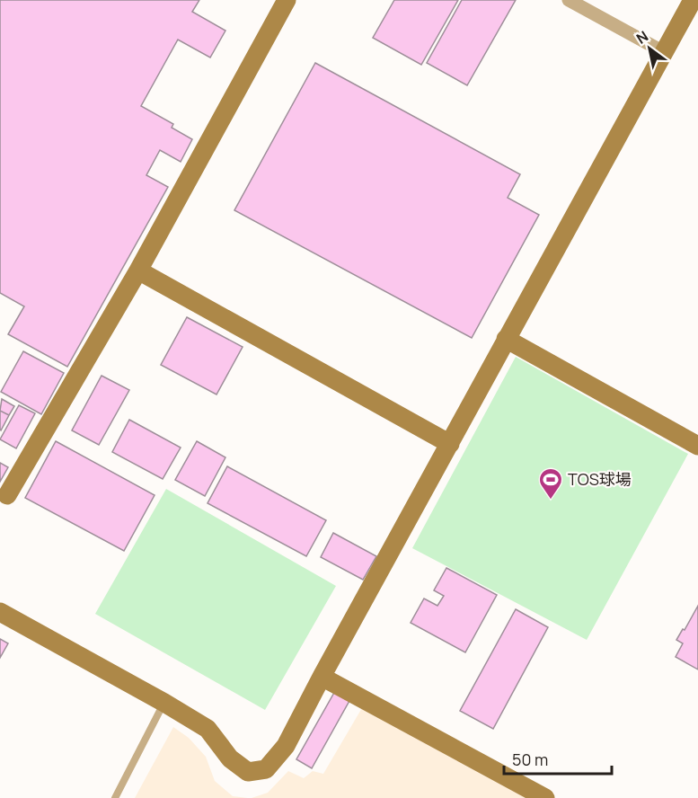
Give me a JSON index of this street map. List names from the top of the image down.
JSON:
{
  "places": {
    "sports": ["TOS球場"]
  },
  "scale_bar": "50 m",
  "north": "top left"
}
